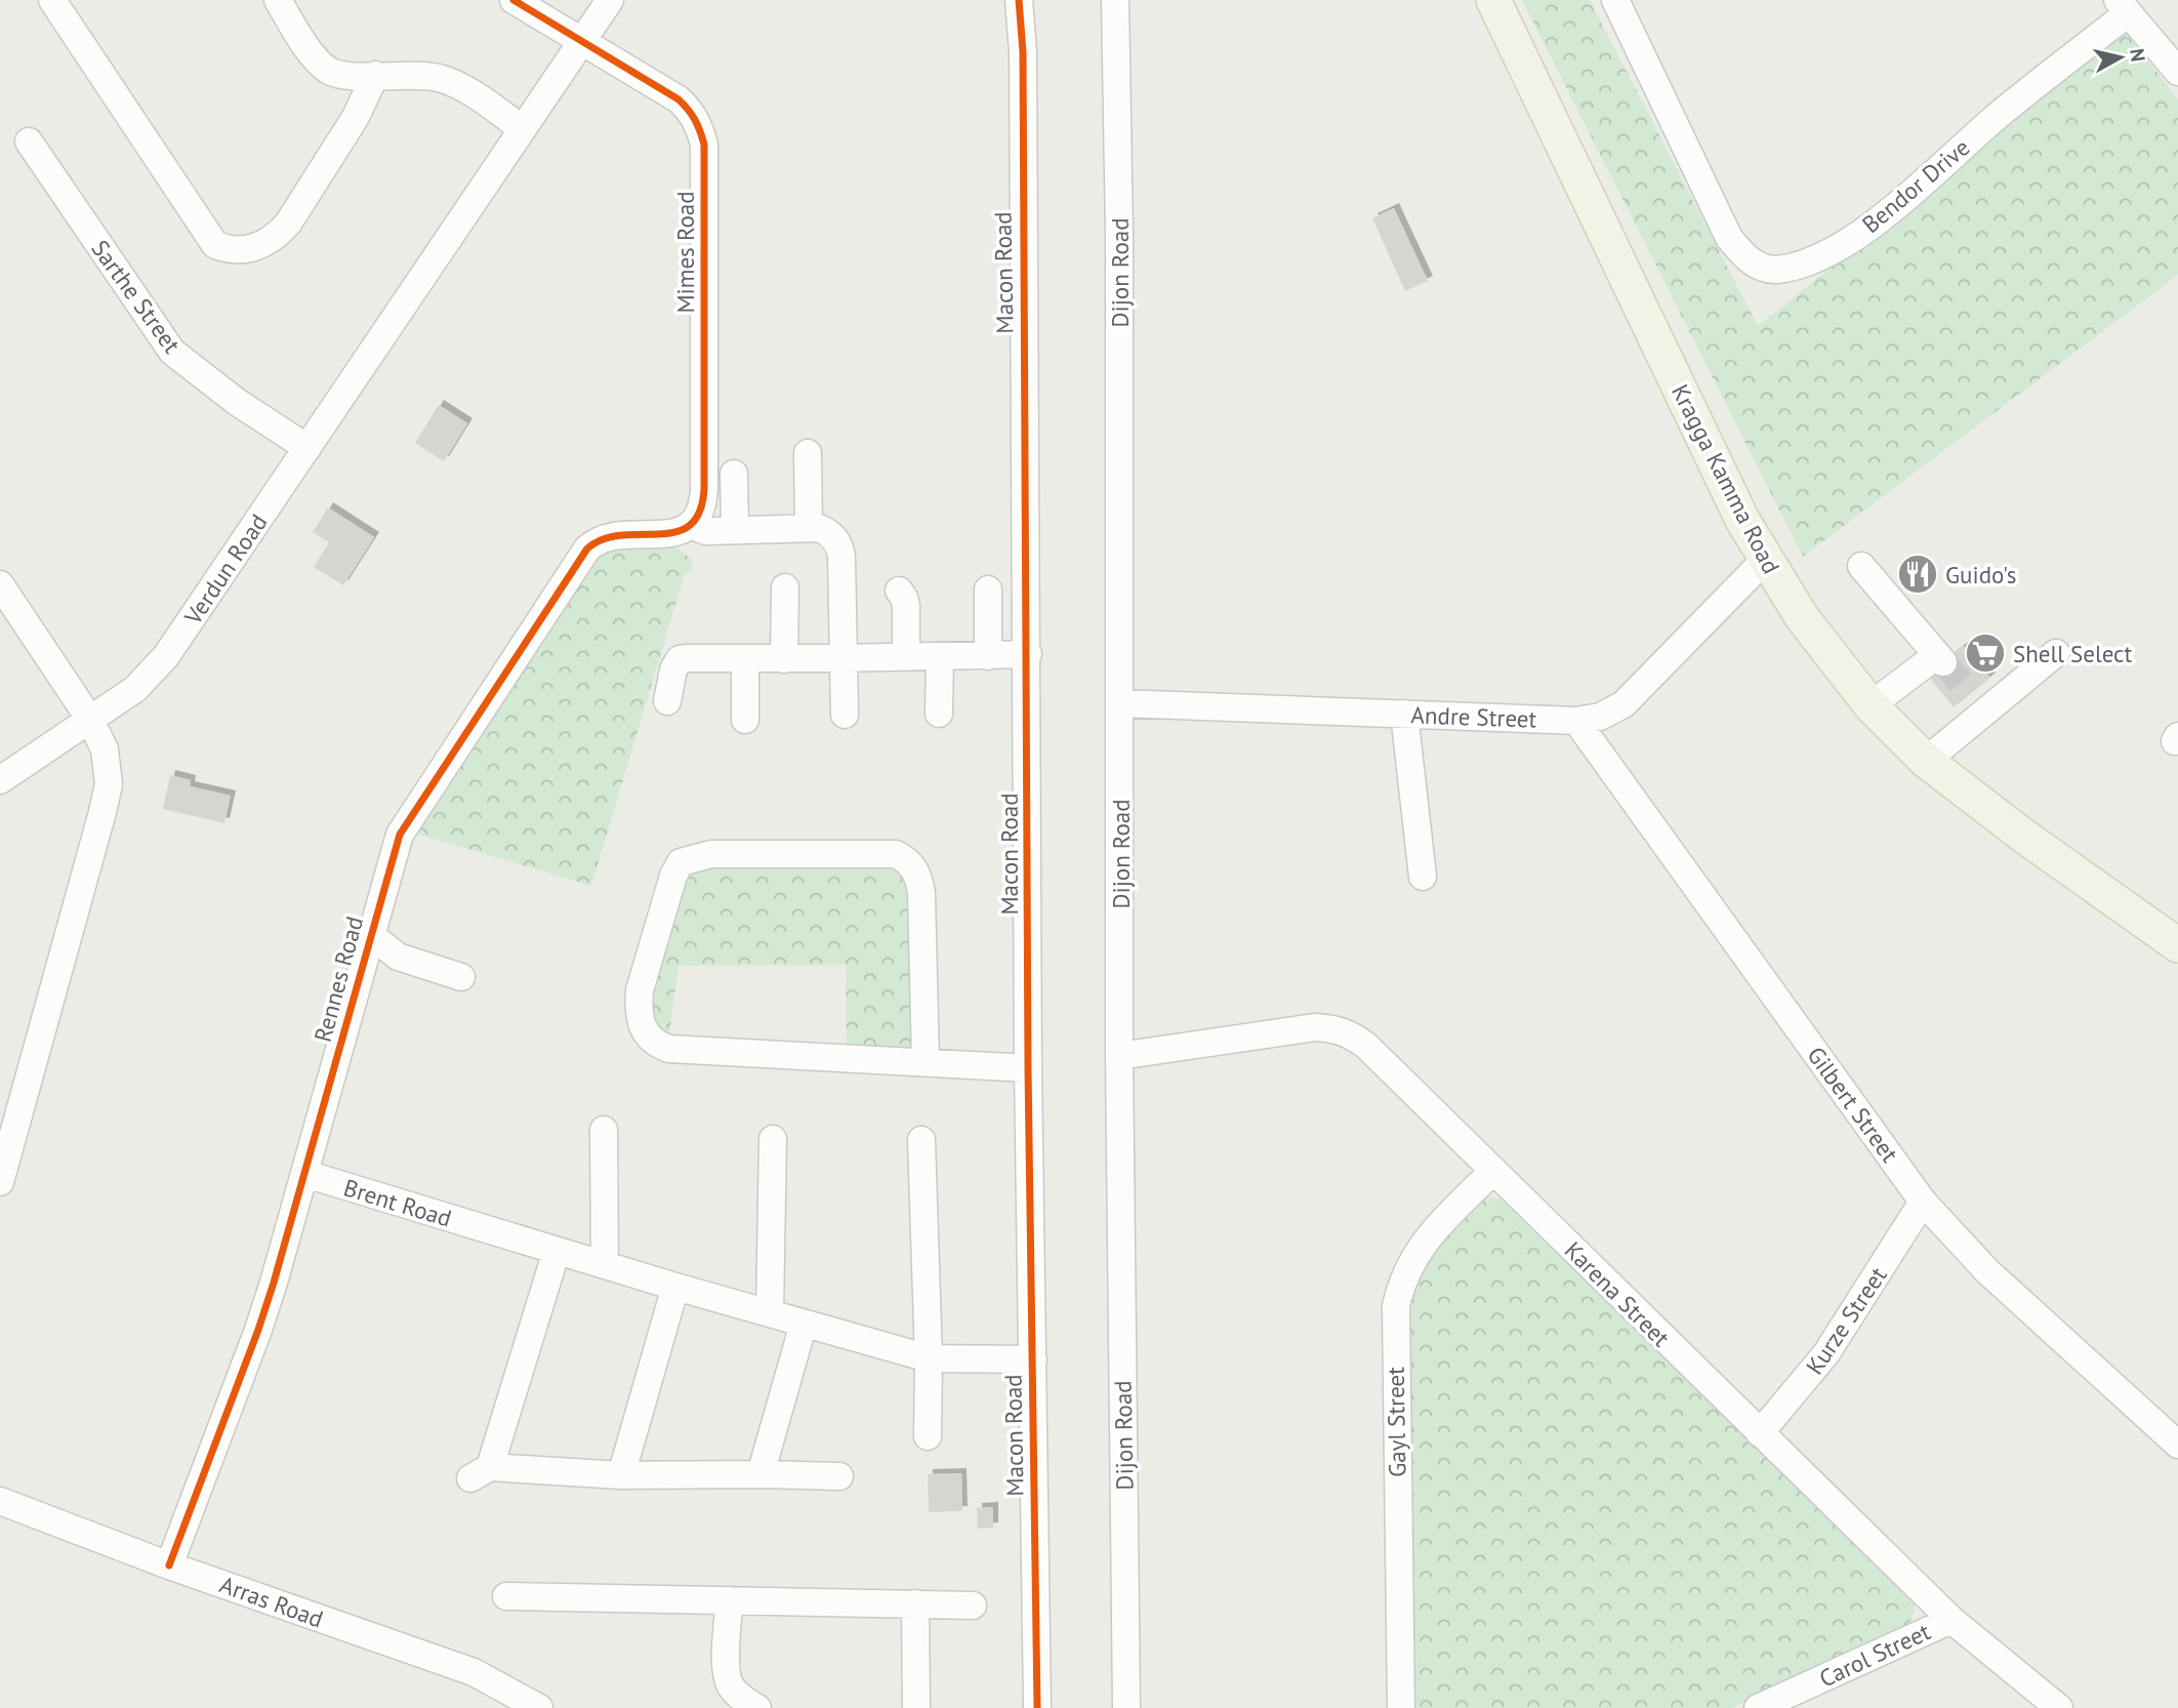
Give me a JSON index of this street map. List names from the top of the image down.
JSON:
{
  "streets": {
    "main road": ["Kragga Kamma Road"],
    "street": [
      "Bendor Drive",
      "Mimes Road",
      "Macon Road",
      "Dijon Road",
      "Sarthe Street",
      "Verdun Road",
      "Andre Street",
      "Rennes Road",
      "Gilbert Street",
      "Brent Road",
      "Karena Street",
      "Kurze Street",
      "Gayl Street",
      "Arras Road",
      "Carol Street"
    ]
  },
  "crossings": [
    ["Mimes Road", "Verdun Road"],
    ["Mimes Road", "Rennes Road"],
    ["Macon Road", "Brent Road"],
    ["Dijon Road", "Andre Street"],
    ["Dijon Road", "Karena Street"],
    ["Sarthe Street", "Verdun Road"],
    ["Kragga Kamma Road", "Andre Street"],
    ["Andre Street", "Gilbert Street"],
    ["Rennes Road", "Brent Road"],
    ["Rennes Road", "Arras Road"],
    ["Gilbert Street", "Kurze Street"],
    ["Karena Street", "Kurze Street"],
    ["Karena Street", "Gayl Street"],
    ["Karena Street", "Carol Street"]
  ],
  "places": {
    "restaurant": ["Guido's"],
    "supermarket": ["Shell Select"]
  },
  "north": "right"
}
